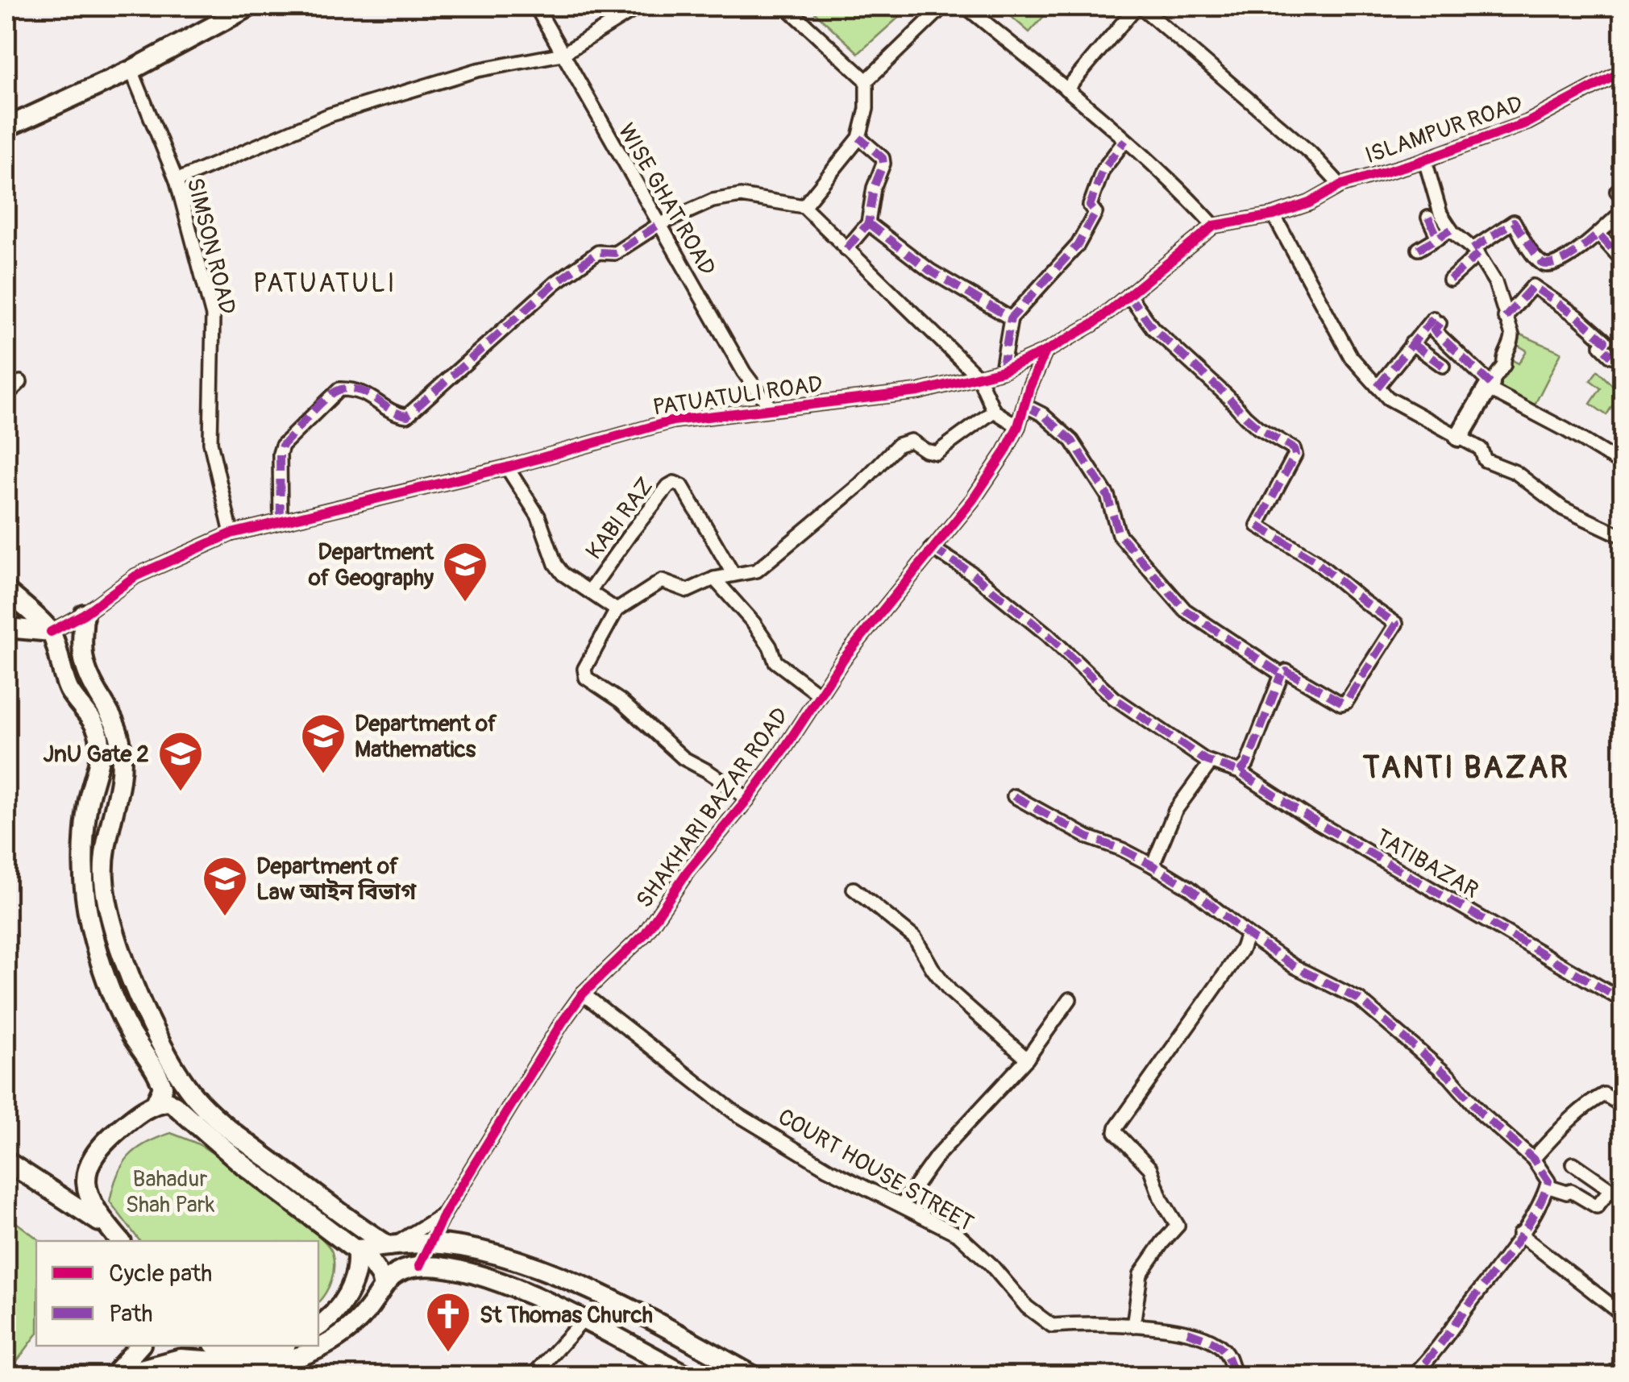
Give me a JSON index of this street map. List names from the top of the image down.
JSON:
{
  "streets": {
    "street": [
      "ISLAMPUR ROAD",
      "WISE GHAT ROAD",
      "SIMSON ROAD",
      "PATUATULI ROAD",
      "KABI RAZ",
      "SHAKHARI BAZAR ROAD",
      "TATIBAZAR",
      "COURT HOUSE STREET"
    ]
  },
  "crossings": [
    ["ISLAMPUR ROAD", "PATUATULI ROAD"],
    ["WISE GHAT ROAD", "PATUATULI ROAD"],
    ["SIMSON ROAD", "PATUATULI ROAD"],
    ["PATUATULI ROAD", "SHAKHARI BAZAR ROAD"],
    ["SHAKHARI BAZAR ROAD", "TATIBAZAR"],
    ["SHAKHARI BAZAR ROAD", "COURT HOUSE STREET"]
  ],
  "districts": ["PATUATULI", "TANTI BAZAR"],
  "parks": ["Bahadur Shah Park"],
  "places": {
    "school or university": [
      "Department of Geography",
      "Department of Mathematics",
      "JnU Gate 2",
      "Department of Law আইন বিভাগ"
    ],
    "church": ["St Thomas Church"]
  },
  "legend": ["Cycle path", "Path"]
}
